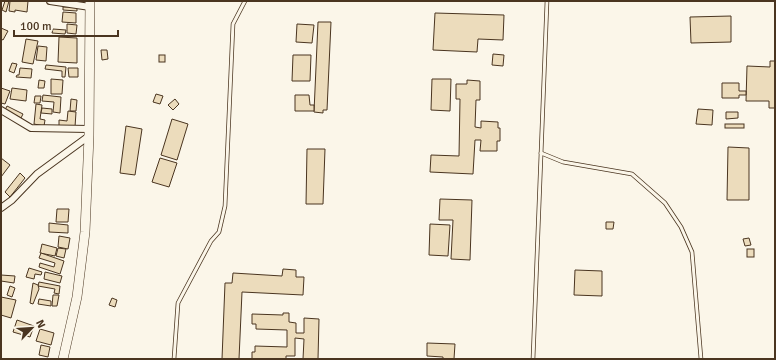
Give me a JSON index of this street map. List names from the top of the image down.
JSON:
{
  "scale_bar": "100 m",
  "north": "top right"
}
